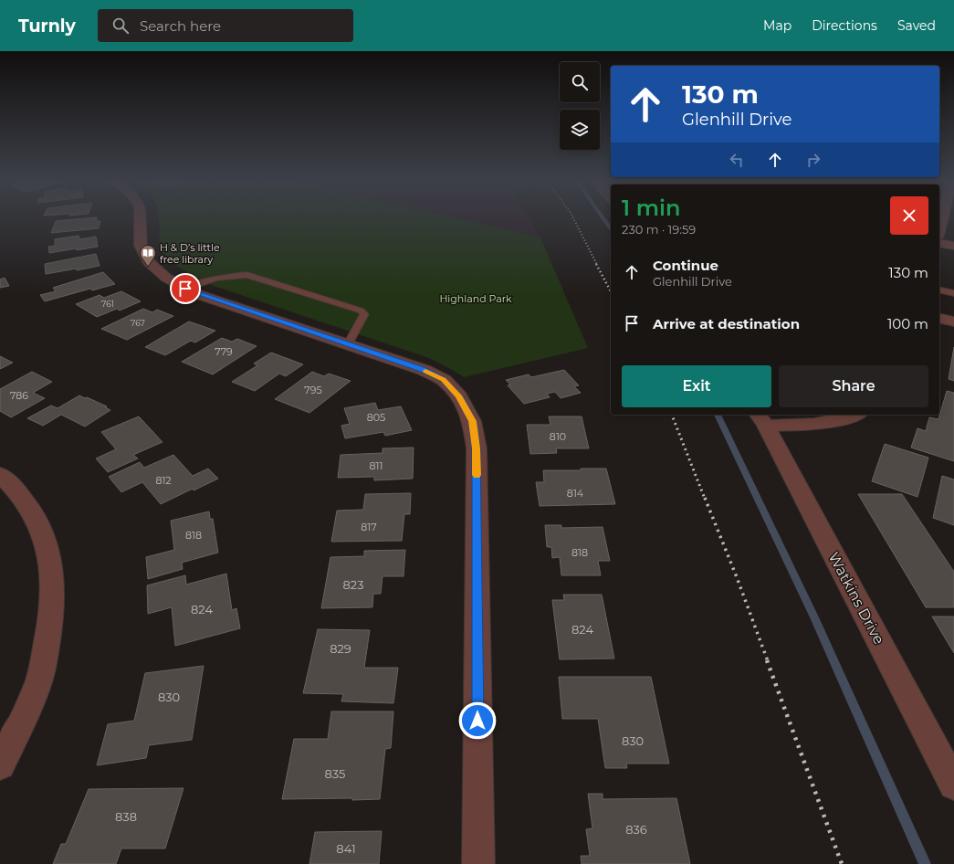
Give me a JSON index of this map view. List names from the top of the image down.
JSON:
{
  "streets": {
    "street": ["Watkins Drive"]
  },
  "parks": ["Highland Park"],
  "places": {
    "library": ["H & D’s little free library"]
  },
  "house_numbers": [
    "761",
    "767",
    "779",
    "795",
    "786",
    "805",
    "810",
    "811",
    "812",
    "814",
    "817",
    "818",
    "818",
    "823",
    "824",
    "824",
    "829",
    "830",
    "830",
    "835",
    "838",
    "836",
    "841"
  ],
  "page": {
    "header": "Turnly",
    "search": "Search here",
    "nav": ["Map", "Directions", "Saved"],
    "turn": ["130 m", "Glenhill Drive"],
    "heading": ["1 min", "230 m · 19:59"],
    "list": [
      {
        "name": "Continue",
        "note": "Glenhill Drive",
        "value": "130 m"
      },
      {
        "name": "Arrive at destination",
        "value": "100 m"
      }
    ],
    "buttons": ["Exit", "Share"]
  }
}
